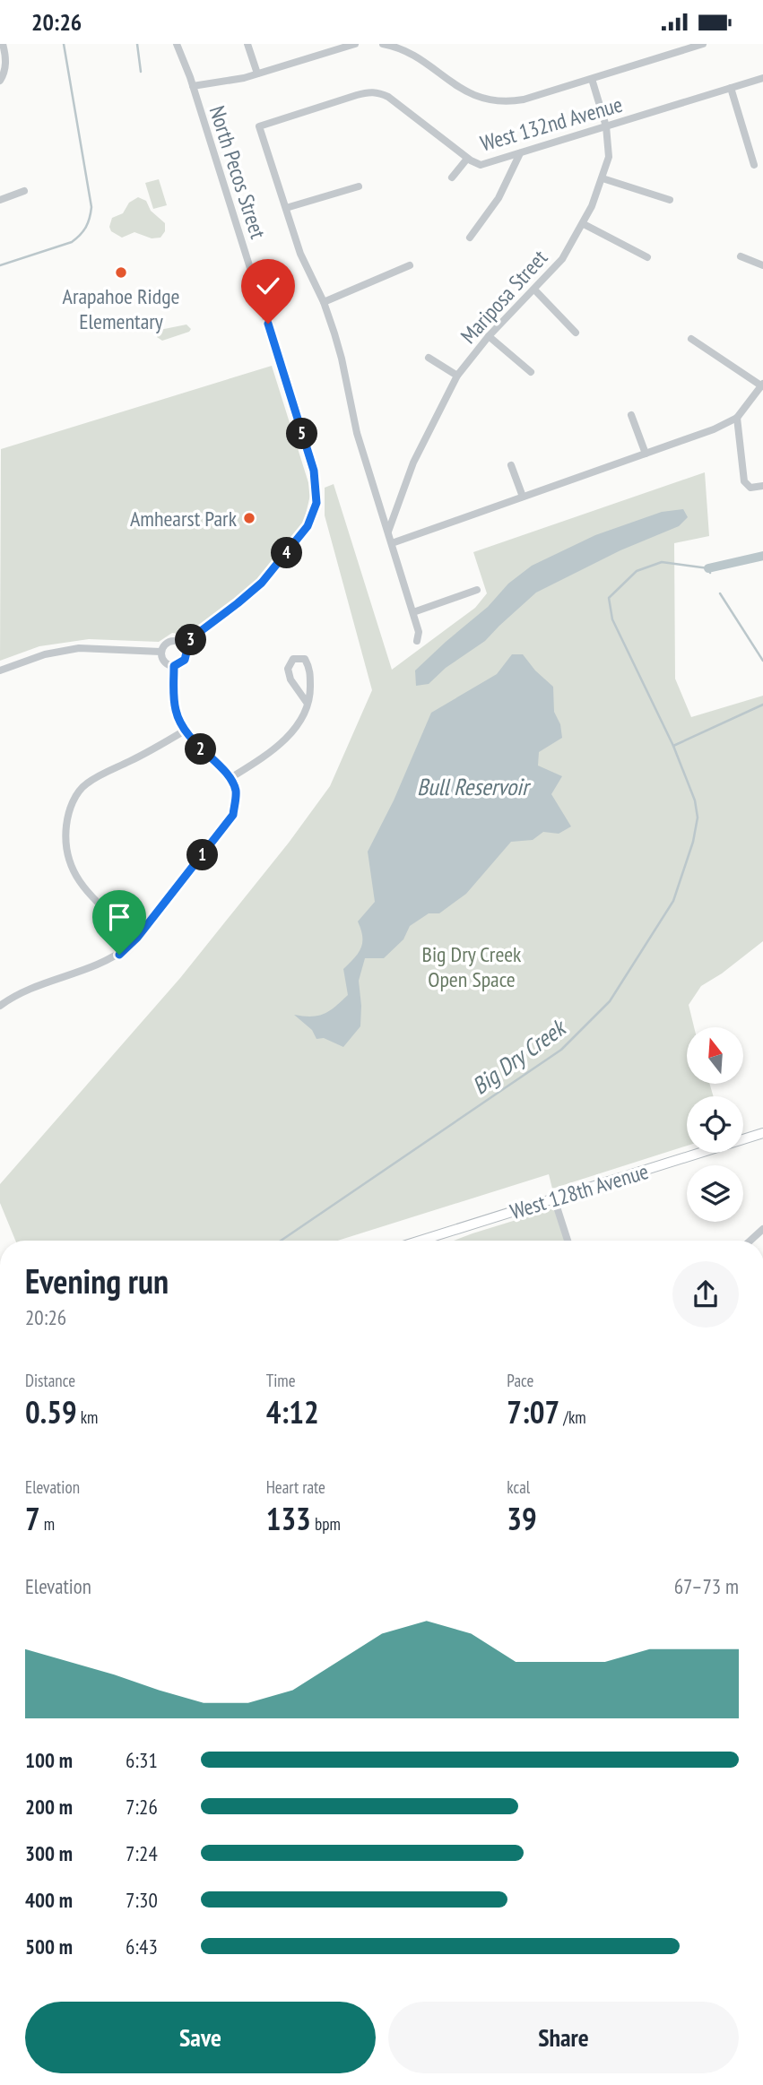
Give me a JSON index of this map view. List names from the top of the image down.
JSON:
{
  "streets": {
    "main road": ["West 128th Avenue"],
    "street": ["West 132nd Avenue", "North Pecos Street", "Mariposa Street"]
  },
  "crossings": [
    ["West 132nd Avenue", "Mariposa Street"]
  ],
  "water": ["Bull Reservoir", "Big Dry Creek"],
  "parks": ["Big Dry Creek Open Space"],
  "places": ["Arapahoe Ridge Elementary", "Amhearst Park"],
  "north": "top",
  "page": {
    "status": "20:26",
    "pins": [
      "5",
      "4",
      "3",
      "2",
      "1"
    ],
    "heading": ["Evening run", "20:26"],
    "stats": [
      ["Distance", "0.59 km"],
      ["Time", "4:12"],
      ["Pace", "7:07 /km"],
      ["Elevation", "7 m"],
      ["Heart rate", "133 bpm"],
      ["kcal", "39"]
    ],
    "chart": ["Elevation", "67–73 m"],
    "list": [
      {
        "name": "100 m",
        "note": "6:31"
      },
      {
        "name": "200 m",
        "note": "7:26"
      },
      {
        "name": "300 m",
        "note": "7:24"
      },
      {
        "name": "400 m",
        "note": "7:30"
      },
      {
        "name": "500 m",
        "note": "6:43"
      }
    ],
    "buttons": ["Save", "Share"]
  }
}
